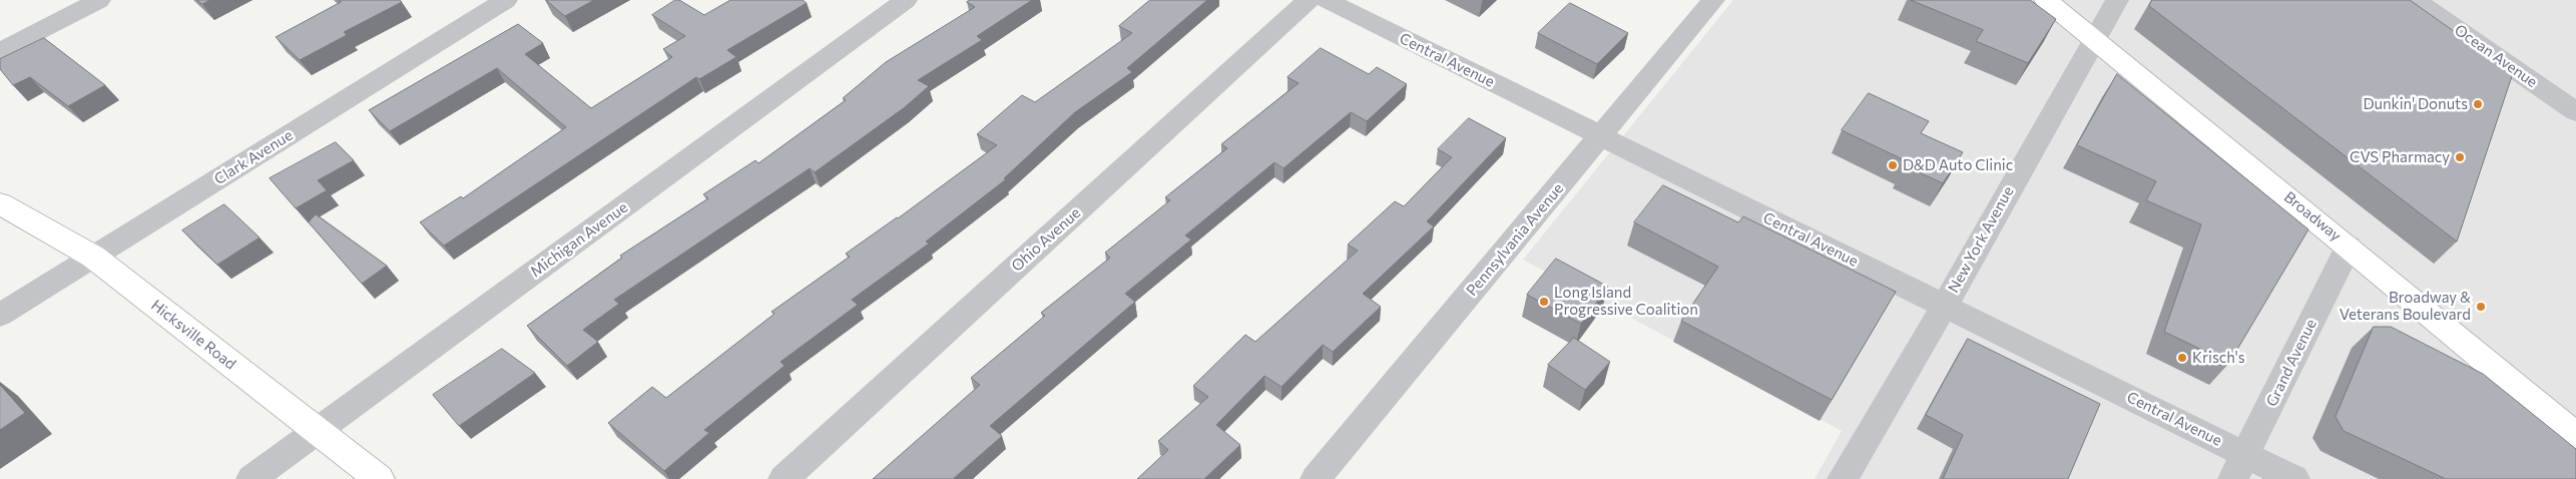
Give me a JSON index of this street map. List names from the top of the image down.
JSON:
{
  "streets": {
    "main road": ["Broadway", "Hicksville Road"],
    "street": [
      "Ocean Avenue",
      "Central Avenue",
      "Clark Avenue",
      "Michigan Avenue",
      "Ohio Avenue",
      "Pennsylvania Avenue",
      "New York Avenue",
      "Grand Avenue"
    ]
  },
  "crossings": [
    ["Central Avenue", "Pennsylvania Avenue"],
    ["Central Avenue", "New York Avenue"],
    ["Central Avenue", "Grand Avenue"],
    ["Clark Avenue", "Hicksville Road"],
    ["Broadway", "New York Avenue"],
    ["Broadway", "Grand Avenue"],
    ["Michigan Avenue", "Hicksville Road"]
  ],
  "places": [
    "Dunkin' Donuts",
    "CVS Pharmacy",
    "D&D Auto Clinic",
    "Long Island Progressive Coalition",
    "Broadway & Veterans Boulevard",
    "Krisch's"
  ]
}
